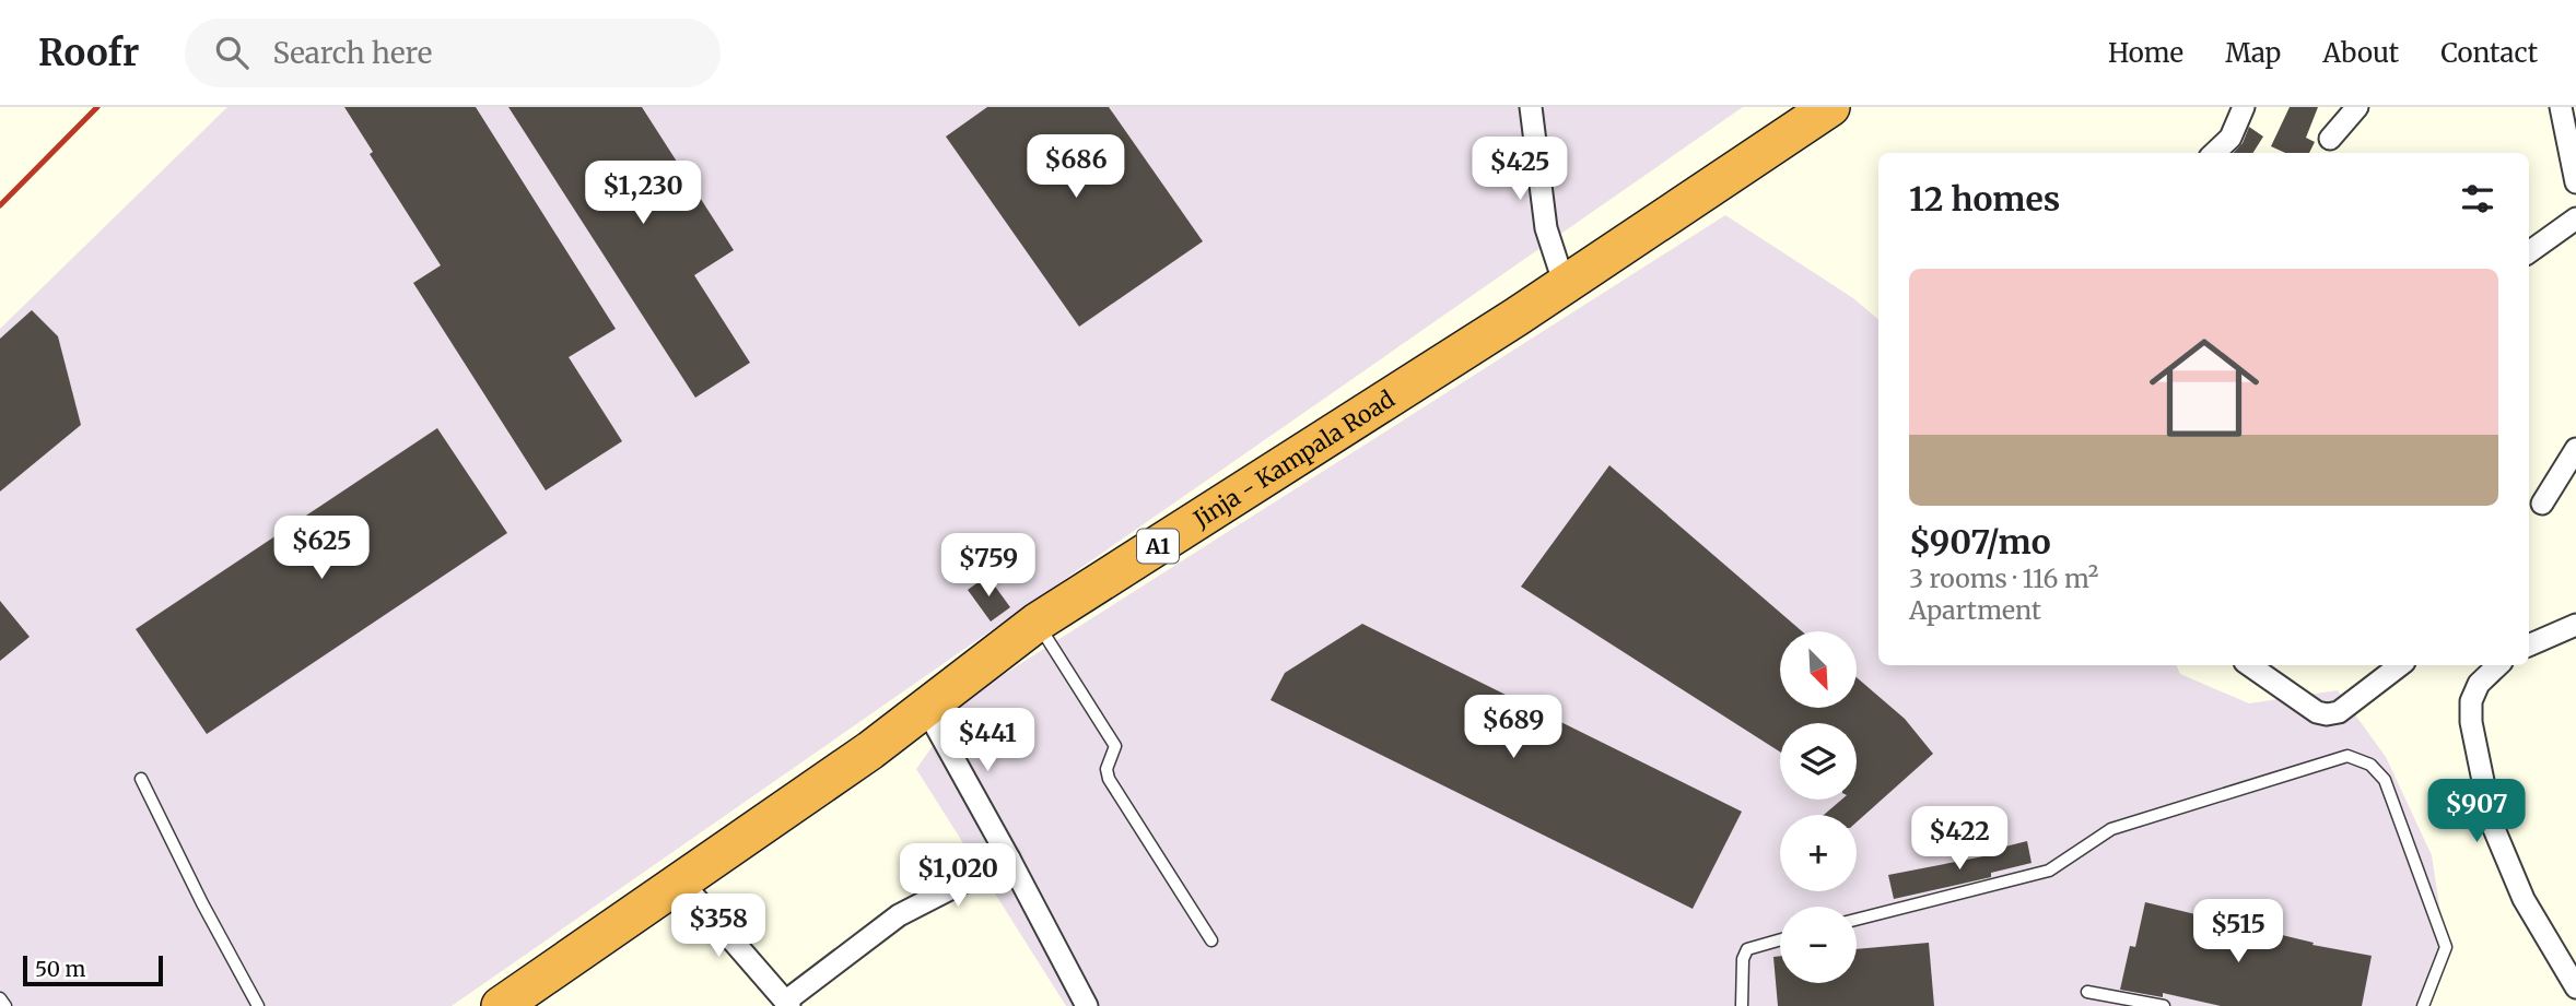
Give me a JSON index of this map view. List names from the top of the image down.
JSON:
{
  "streets": {
    "highway": ["Jinja - Kampala Road", "A1"]
  },
  "scale_bar": "50 m",
  "north": "bottom right",
  "page": {
    "header": "Roofr",
    "search": "Search here",
    "nav": [
      "Home",
      "Map",
      "About",
      "Contact"
    ],
    "price": [
      "$686",
      "$425",
      "$1,230",
      "$625",
      "$759",
      "$689",
      "$441",
      "$907",
      "$422",
      "$1,020",
      "$358",
      "$515"
    ],
    "heading": "12 homes",
    "list": [
      {
        "name": "$907/mo",
        "note": "3 rooms · 116 m² · Apartment"
      }
    ],
    "map_buttons": ["+", "−"],
    "scale": "50 m"
  }
}
